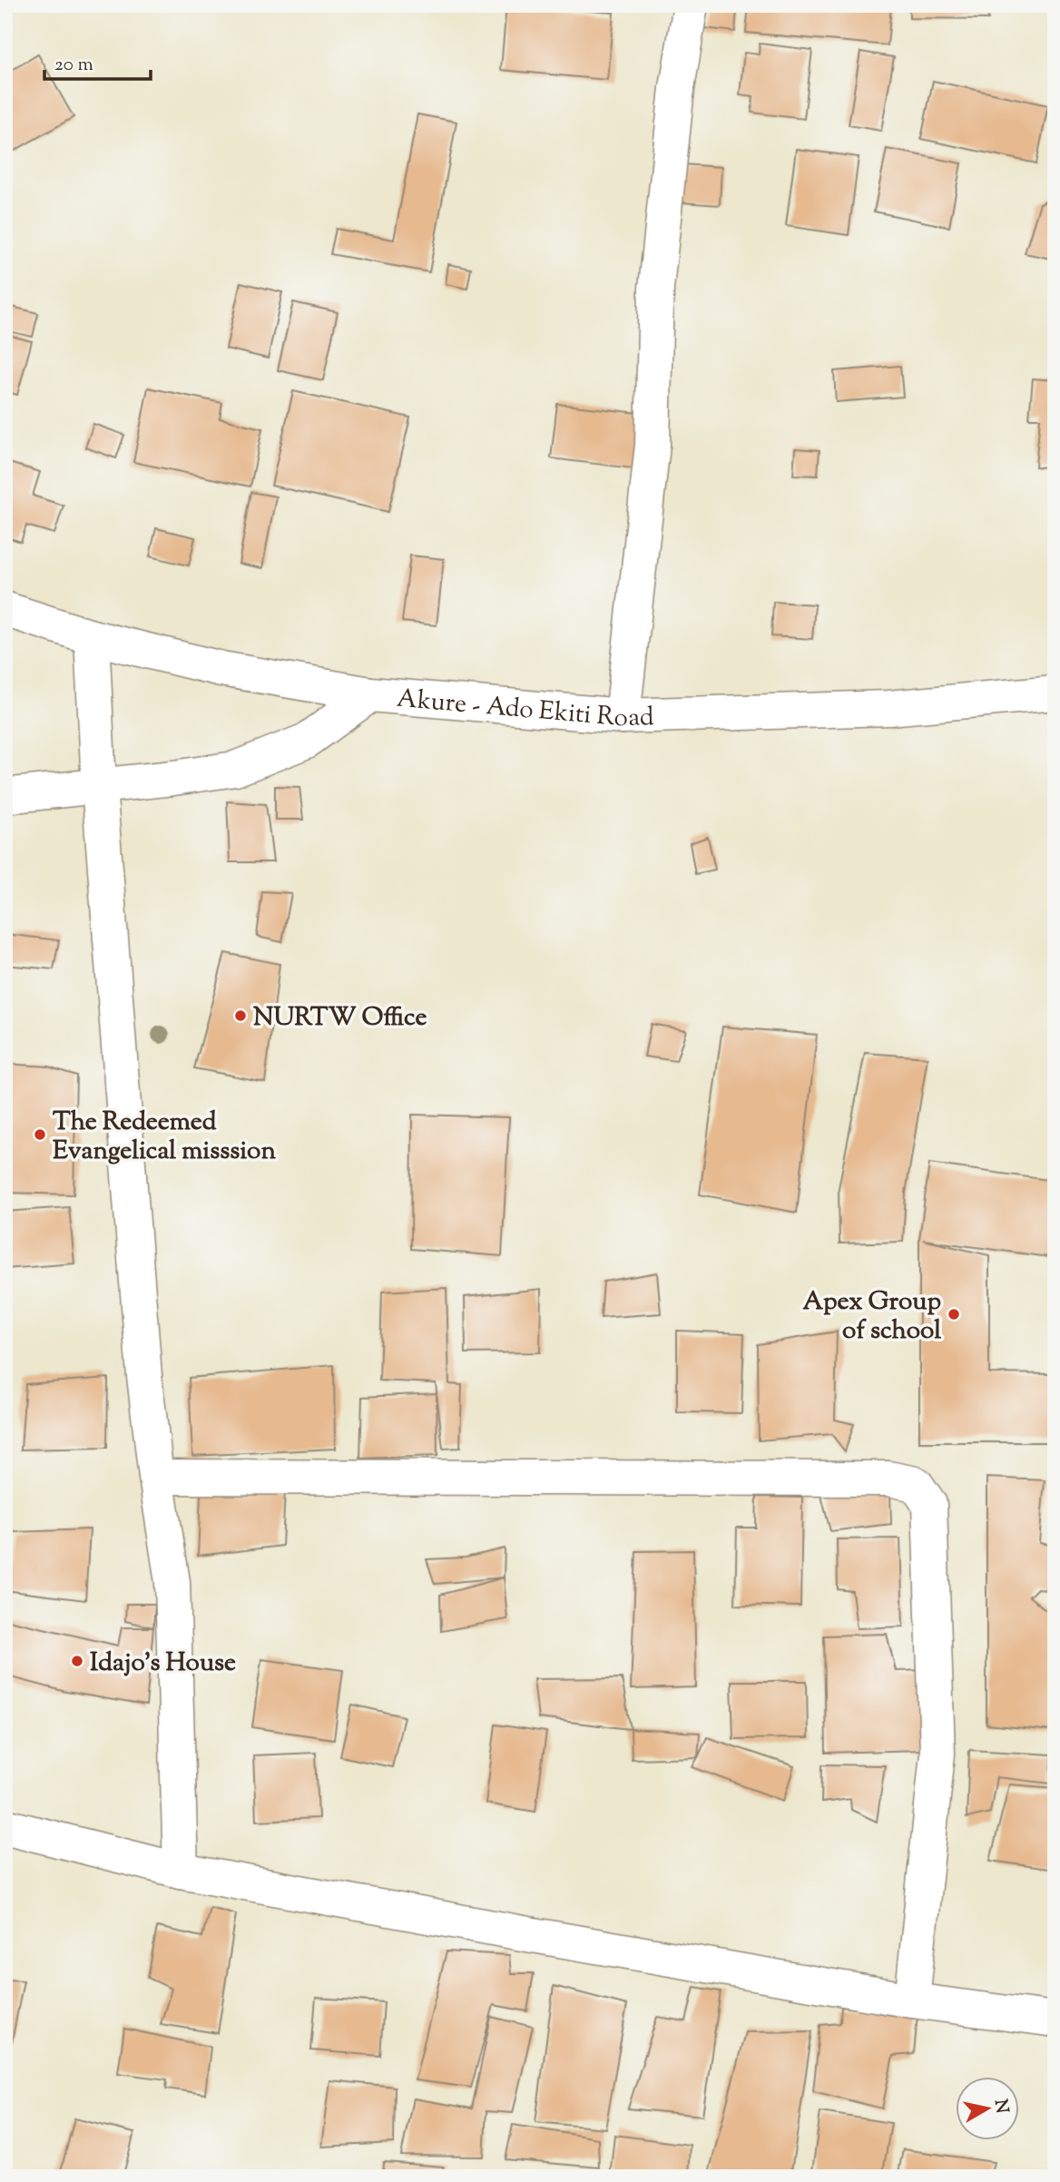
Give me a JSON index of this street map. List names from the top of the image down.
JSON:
{
  "streets": {
    "street": ["Akure - Ado Ekiti Road"]
  },
  "places": [
    "NURTW Office",
    "The Redeemed Evangelical misssion",
    "Apex Group of school",
    "Idajo's House"
  ],
  "scale_bar": "20 m",
  "north": "right"
}
